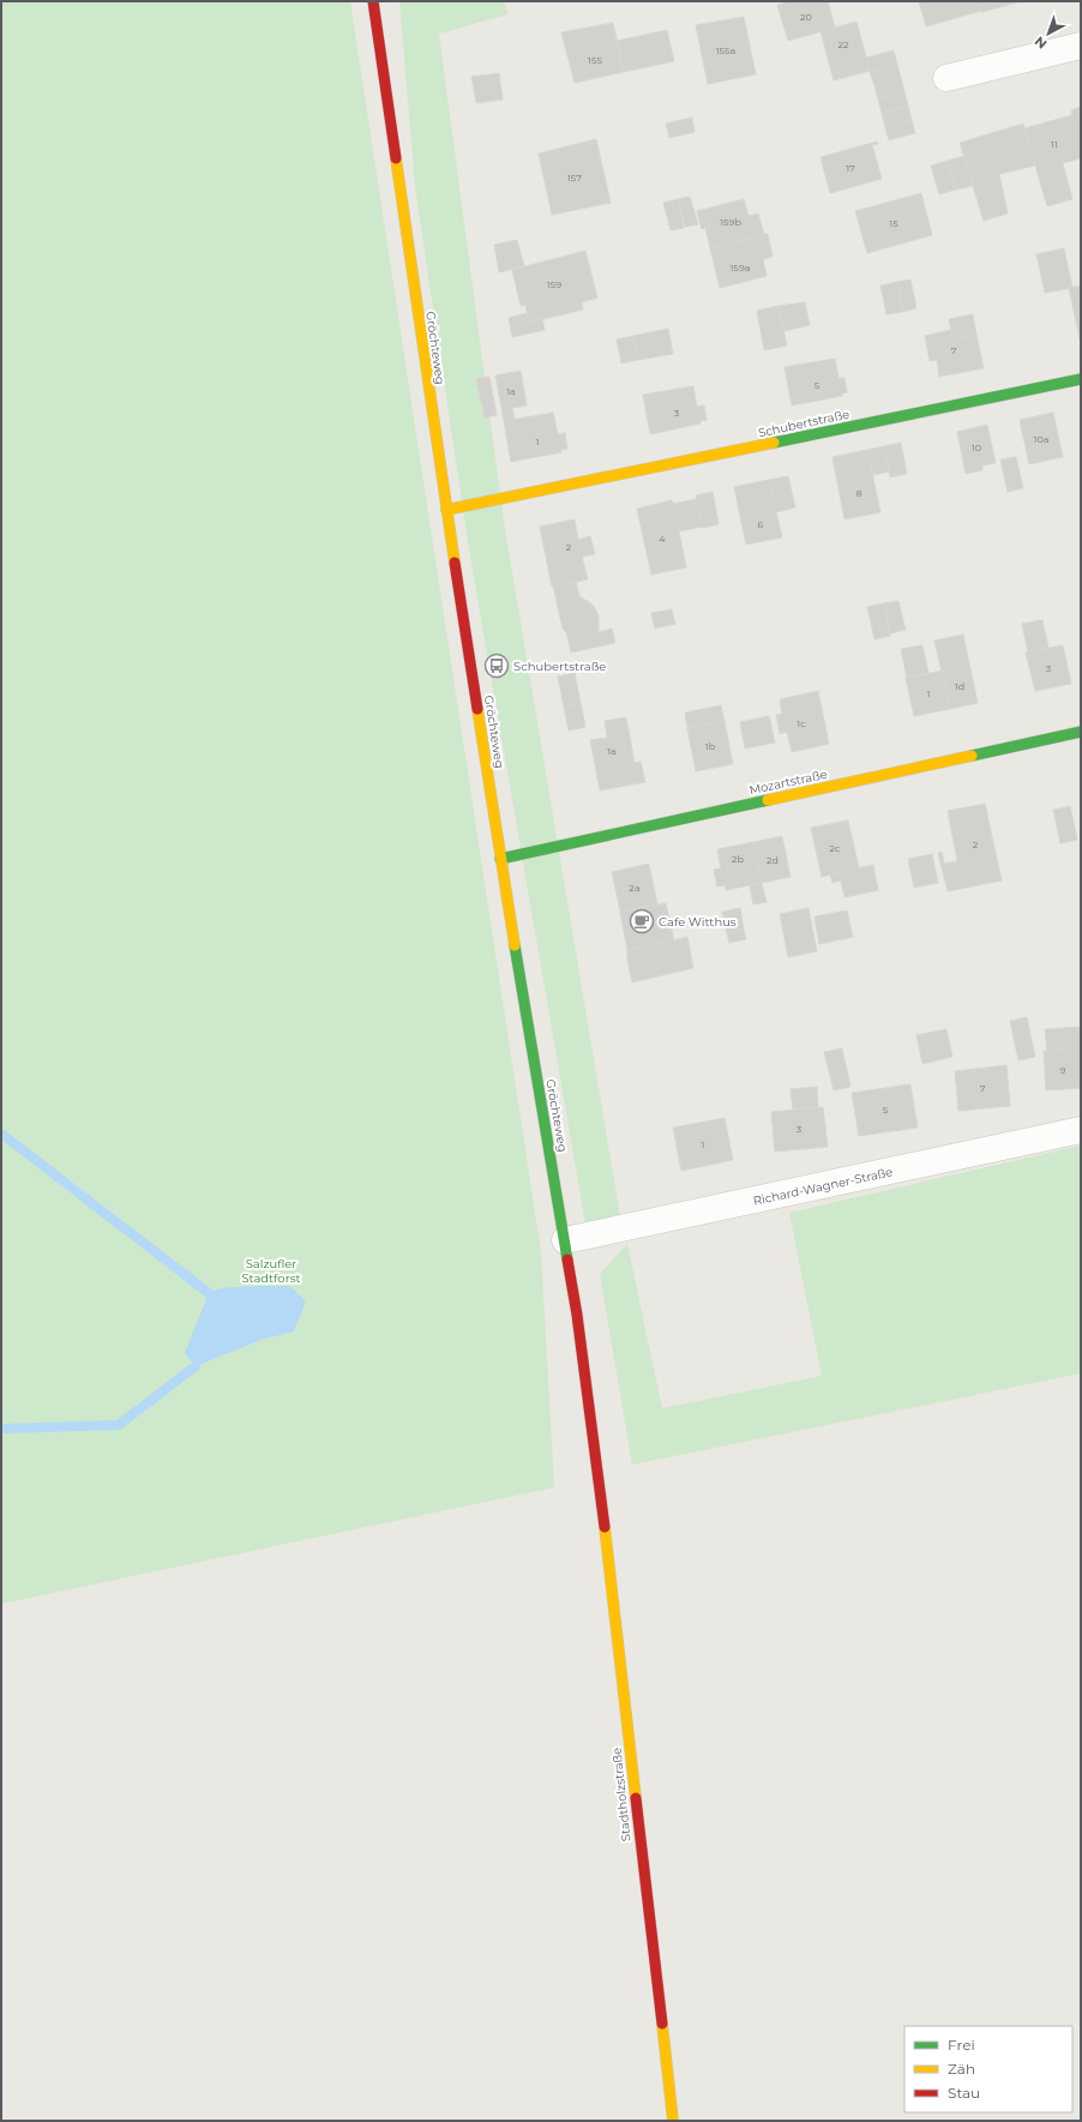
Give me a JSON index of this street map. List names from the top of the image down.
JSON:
{
  "streets": {
    "street": [
      "Gröchteweg",
      "Schubertstraße",
      "Mozartstraße",
      "Richard-Wagner-Straße",
      "Stadtholzstraße"
    ]
  },
  "crossings": [
    ["Gröchteweg", "Schubertstraße"],
    ["Gröchteweg", "Mozartstraße"],
    ["Gröchteweg", "Richard-Wagner-Straße"],
    ["Gröchteweg", "Stadtholzstraße"]
  ],
  "parks": ["Salzufler Stadtforst"],
  "places": {
    "bus stop": ["Schubertstraße"],
    "cafe": ["Cafe Witthus"]
  },
  "house_numbers": [
    "20",
    "22",
    "155a",
    "155",
    "11",
    "17",
    "157",
    "159b",
    "15",
    "159a",
    "159",
    "7",
    "5",
    "1a",
    "3",
    "10a",
    "1",
    "10",
    "8",
    "6",
    "4",
    "2",
    "3",
    "1d",
    "1",
    "1c",
    "1b",
    "1a",
    "2",
    "2c",
    "2b",
    "2d",
    "2a",
    "9",
    "7",
    "5",
    "3",
    "1"
  ],
  "legend": ["Frei", "Zäh", "Stau"],
  "north": "bottom left"
}
